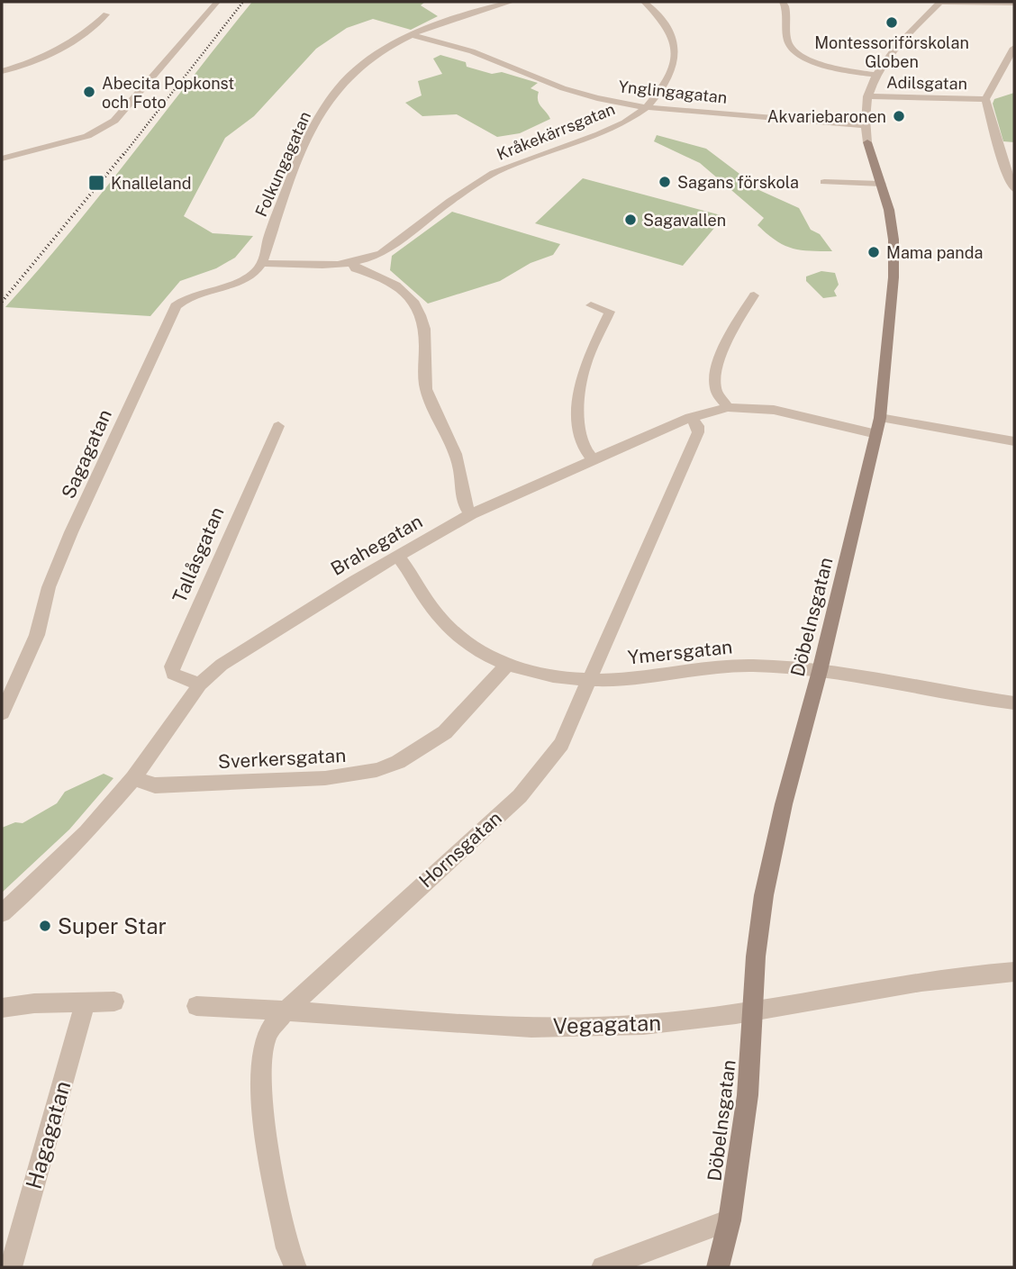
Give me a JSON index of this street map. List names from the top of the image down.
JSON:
{
  "streets": {
    "street": [
      "Adilsgatan",
      "Ynglingagatan",
      "Kråkekärrsgatan",
      "Folkungagatan",
      "Sagagatan",
      "Brahegatan",
      "Tallåsgatan",
      "Döbelnsgatan",
      "Ymersgatan",
      "Sverkersgatan",
      "Hornsgatan",
      "Vegagatan",
      "Hagagatan"
    ]
  },
  "crossings": [
    ["Adilsgatan", "Döbelnsgatan"],
    ["Ynglingagatan", "Kråkekärrsgatan"],
    ["Ynglingagatan", "Folkungagatan"],
    ["Ynglingagatan", "Döbelnsgatan"],
    ["Kråkekärrsgatan", "Folkungagatan"],
    ["Kråkekärrsgatan", "Sagagatan"],
    ["Folkungagatan", "Sagagatan"],
    ["Brahegatan", "Tallåsgatan"],
    ["Brahegatan", "Döbelnsgatan"],
    ["Brahegatan", "Ymersgatan"],
    ["Brahegatan", "Sverkersgatan"],
    ["Brahegatan", "Hornsgatan"],
    ["Döbelnsgatan", "Ymersgatan"],
    ["Döbelnsgatan", "Vegagatan"],
    ["Ymersgatan", "Sverkersgatan"],
    ["Ymersgatan", "Hornsgatan"],
    ["Hornsgatan", "Vegagatan"]
  ],
  "places": {
    "other": [
      "Montessoriförskolan Globen",
      "Abecita Popkonst och Foto",
      "Akvariebaronen",
      "Sagans förskola",
      "Sagavallen",
      "Mama panda",
      "Super Star"
    ],
    "transit": ["Knalleland"]
  }
}
